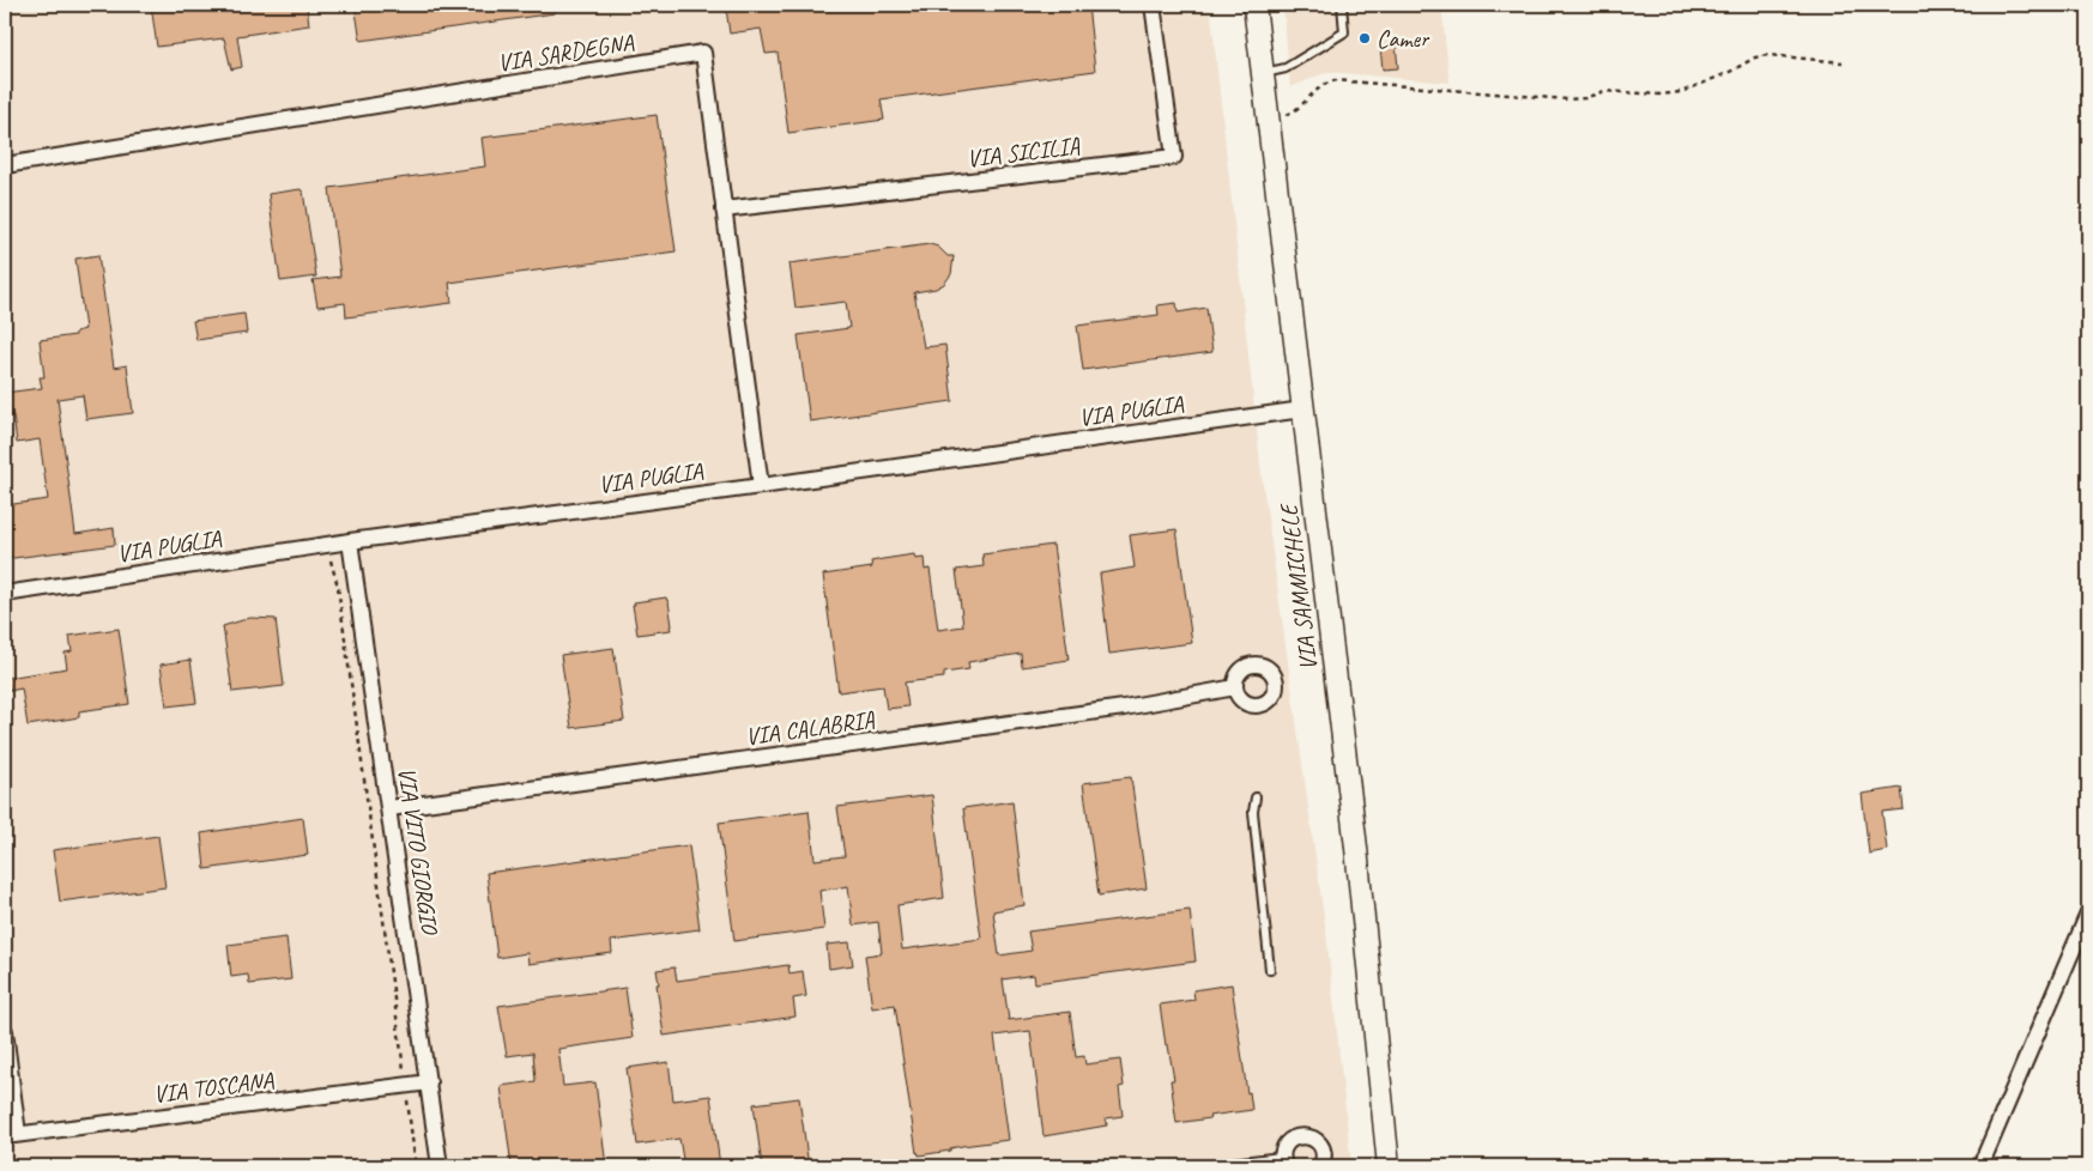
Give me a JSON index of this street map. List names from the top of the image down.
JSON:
{
  "streets": {
    "main road": ["VIA SAMMICHELE"],
    "street": [
      "VIA SARDEGNA",
      "VIA SICILIA",
      "VIA PUGLIA",
      "VIA CALABRIA",
      "VIA VITO GIORGIO",
      "VIA TOSCANA"
    ]
  },
  "crossings": [
    ["VIA SARDEGNA", "VIA SICILIA"],
    ["VIA SARDEGNA", "VIA PUGLIA"],
    ["VIA PUGLIA", "VIA SAMMICHELE"],
    ["VIA PUGLIA", "VIA VITO GIORGIO"],
    ["VIA CALABRIA", "VIA VITO GIORGIO"],
    ["VIA VITO GIORGIO", "VIA TOSCANA"]
  ],
  "places": ["Camer"]
}
